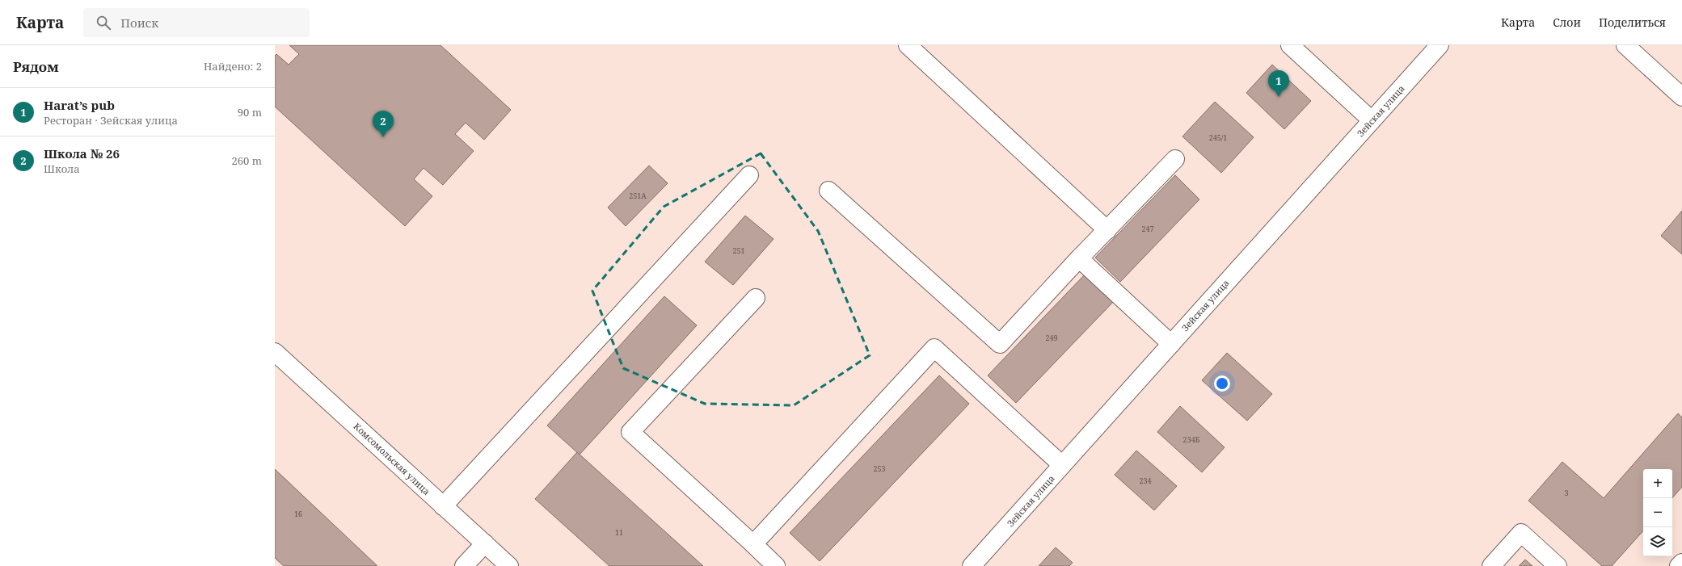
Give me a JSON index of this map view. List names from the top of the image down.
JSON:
{
  "streets": {
    "street": ["Зейская улица", "Комсомольская улица"]
  },
  "house_numbers": [
    "245/1",
    "251А",
    "247",
    "251",
    "249",
    "234Б",
    "253",
    "234",
    "3",
    "16",
    "11"
  ],
  "page": {
    "header": "Карта",
    "search": "Поиск",
    "nav": ["Карта", "Слои", "Поделиться"],
    "heading": ["Рядом", "Найдено: 2"],
    "pins": ["1", "2"],
    "list": [
      {
        "mark": "1",
        "name": "Harat’s pub",
        "note": "Ресторан · Зейская улица",
        "value": "90 m"
      },
      {
        "mark": "2",
        "name": "Школа № 26",
        "note": "Школа",
        "value": "260 m"
      }
    ],
    "map_buttons": ["+", "−"]
  }
}
